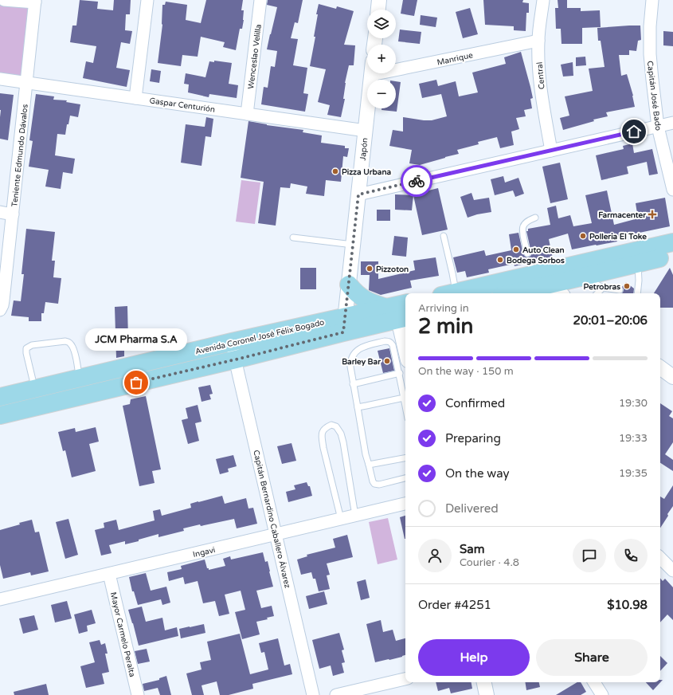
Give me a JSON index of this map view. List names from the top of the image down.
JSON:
{
  "streets": {
    "main road": ["Avenida Coronel José Félix Bogado"],
    "street": [
      "Wenceslao Velilla",
      "Manrique",
      "Central",
      "Capitán José Bado",
      "Gaspar Centurión",
      "Japón",
      "Teniente Edmundo Dávalos",
      "Capitán Bernardino Caballero Álvarez",
      "Ingavi",
      "Mayor Carmelo Peralta"
    ]
  },
  "crossings": [
    ["Wenceslao Velilla", "Gaspar Centurión"],
    ["Manrique", "Central"],
    ["Gaspar Centurión", "Japón"],
    ["Gaspar Centurión", "Teniente Edmundo Dávalos"],
    ["Japón", "Avenida Coronel José Félix Bogado"],
    ["Avenida Coronel José Félix Bogado", "Capitán Bernardino Caballero Álvarez"],
    ["Capitán Bernardino Caballero Álvarez", "Ingavi"],
    ["Ingavi", "Mayor Carmelo Peralta"]
  ],
  "places": {
    "other": [
      "Pizza Urbana",
      "Polleria El Toke",
      "Auto Clean",
      "Bodega Sorbos",
      "Pizzoton",
      "Petrobras",
      "Barley Bar",
      "JCM Pharma S.A"
    ],
    "health": ["Farmacenter"]
  },
  "page": {
    "map_buttons": ["+", "−"],
    "heading": ["2 min", "Arriving in", "20:01–20:06"],
    "panel": [
      "Sam",
      "Courier · 4.8",
      "Order #4251",
      "$10.98"
    ],
    "bubble": "JCM Pharma S.A",
    "bar": "On the way · 150 m",
    "list": [
      ["Confirmed", "19:30"],
      ["Preparing", "19:33"],
      ["On the way", "19:35"],
      "Delivered"
    ],
    "buttons": ["Help", "Share"]
  }
}
